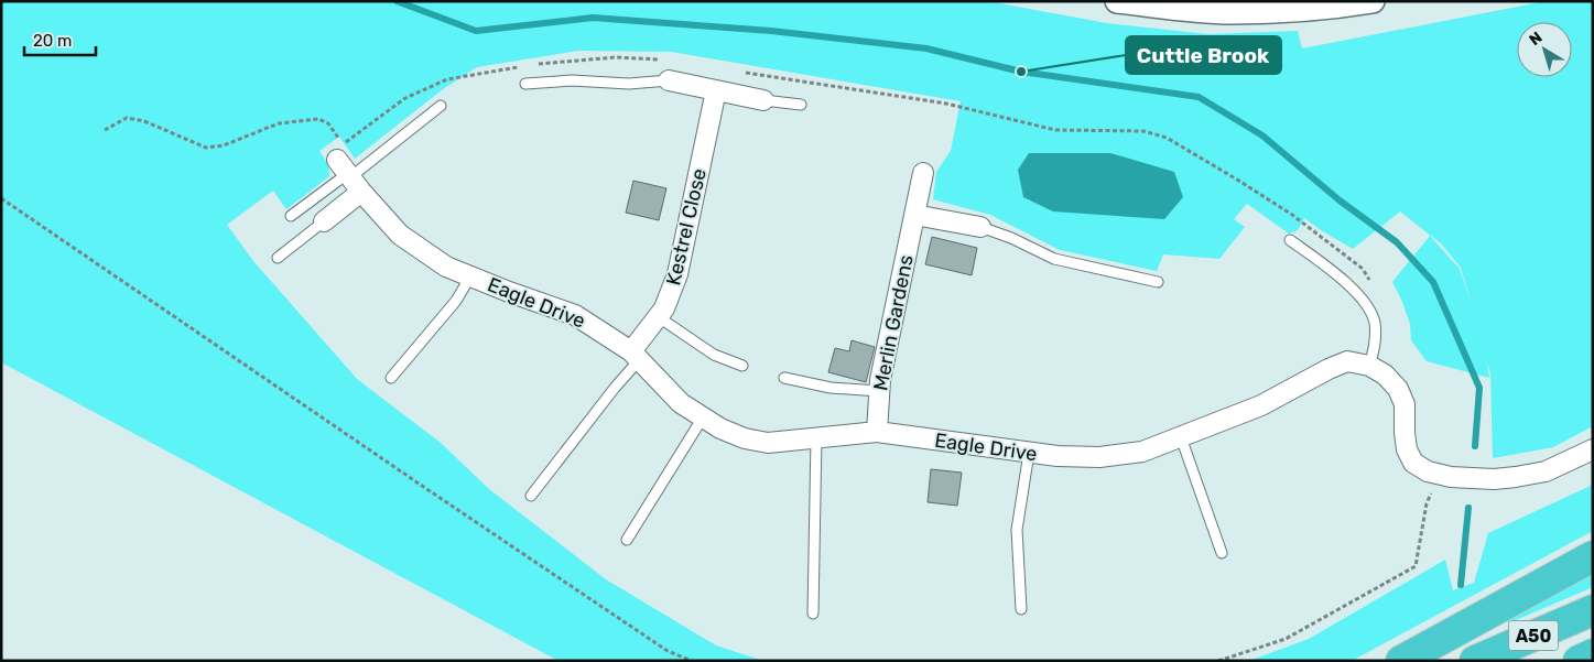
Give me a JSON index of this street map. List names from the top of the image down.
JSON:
{
  "streets": {
    "highway": ["A50"],
    "street": ["Kestrel Close", "Eagle Drive", "Merlin Gardens"]
  },
  "crossings": [
    ["Kestrel Close", "Eagle Drive"],
    ["Eagle Drive", "Merlin Gardens"]
  ],
  "places": ["Cuttle Brook"],
  "scale_bar": "20 m",
  "north": "top left"
}
